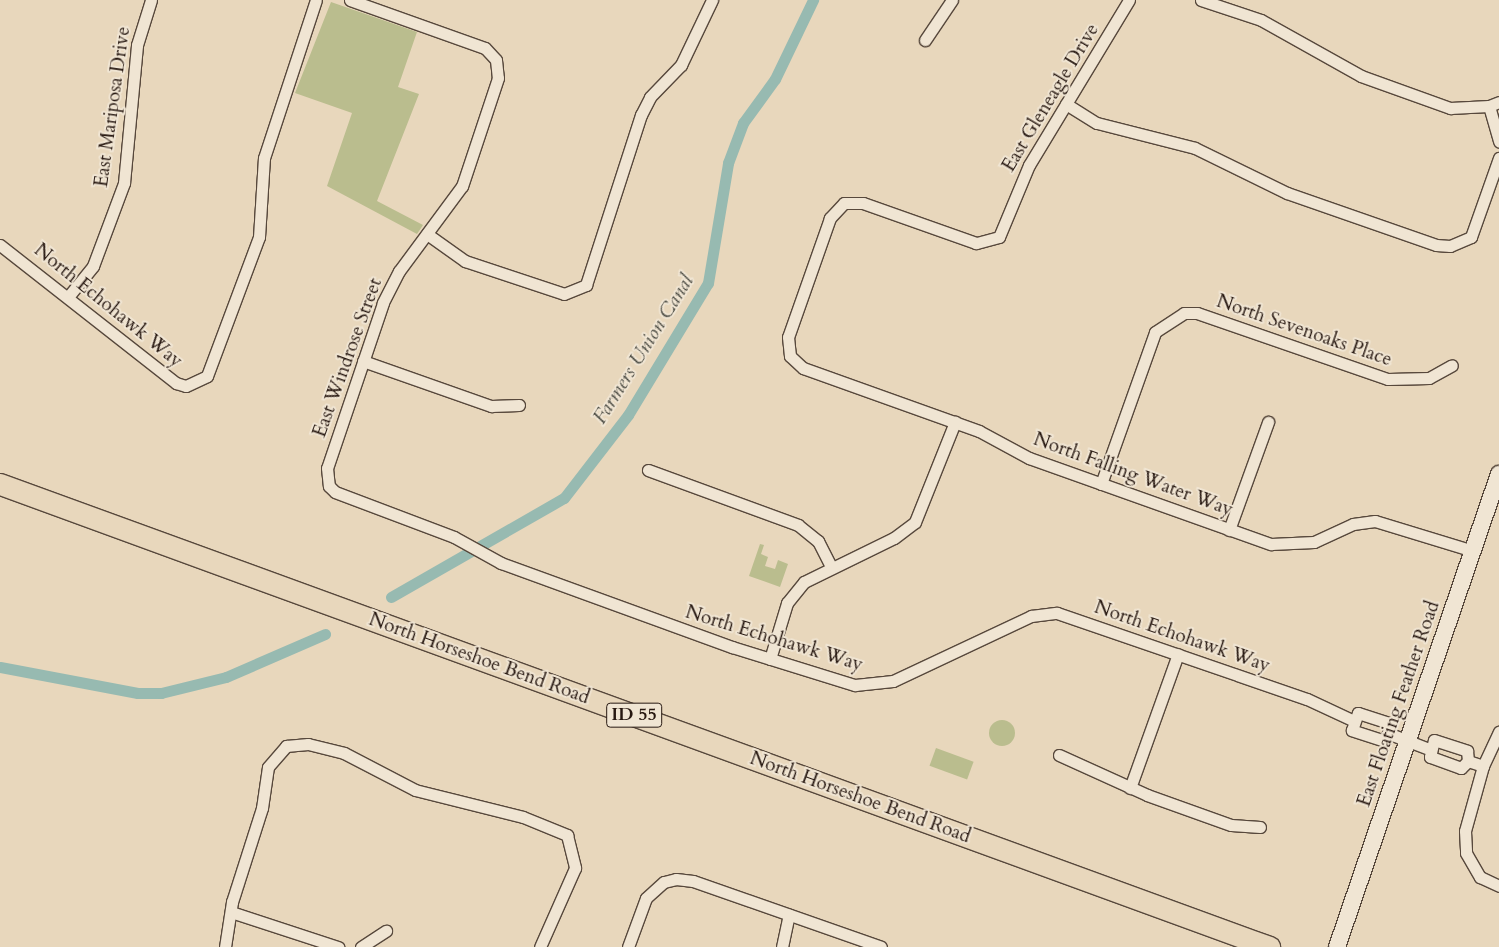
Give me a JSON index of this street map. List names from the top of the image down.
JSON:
{
  "streets": {
    "highway": ["North Horseshoe Bend Road", "ID 55"],
    "main road": ["East Floating Feather Road"],
    "street": [
      "East Gleneagle Drive",
      "East Mariposa Drive",
      "North Echohawk Way",
      "North Sevenoaks Place",
      "East Windrose Street",
      "North Falling Water Way"
    ]
  },
  "crossings": [
    ["East Gleneagle Drive", "North Falling Water Way"],
    ["East Mariposa Drive", "North Echohawk Way"],
    ["North Echohawk Way", "East Windrose Street"],
    ["North Echohawk Way", "East Floating Feather Road"],
    ["North Sevenoaks Place", "North Falling Water Way"],
    ["North Falling Water Way", "East Floating Feather Road"]
  ],
  "water": ["Farmers Union Canal"]
}
